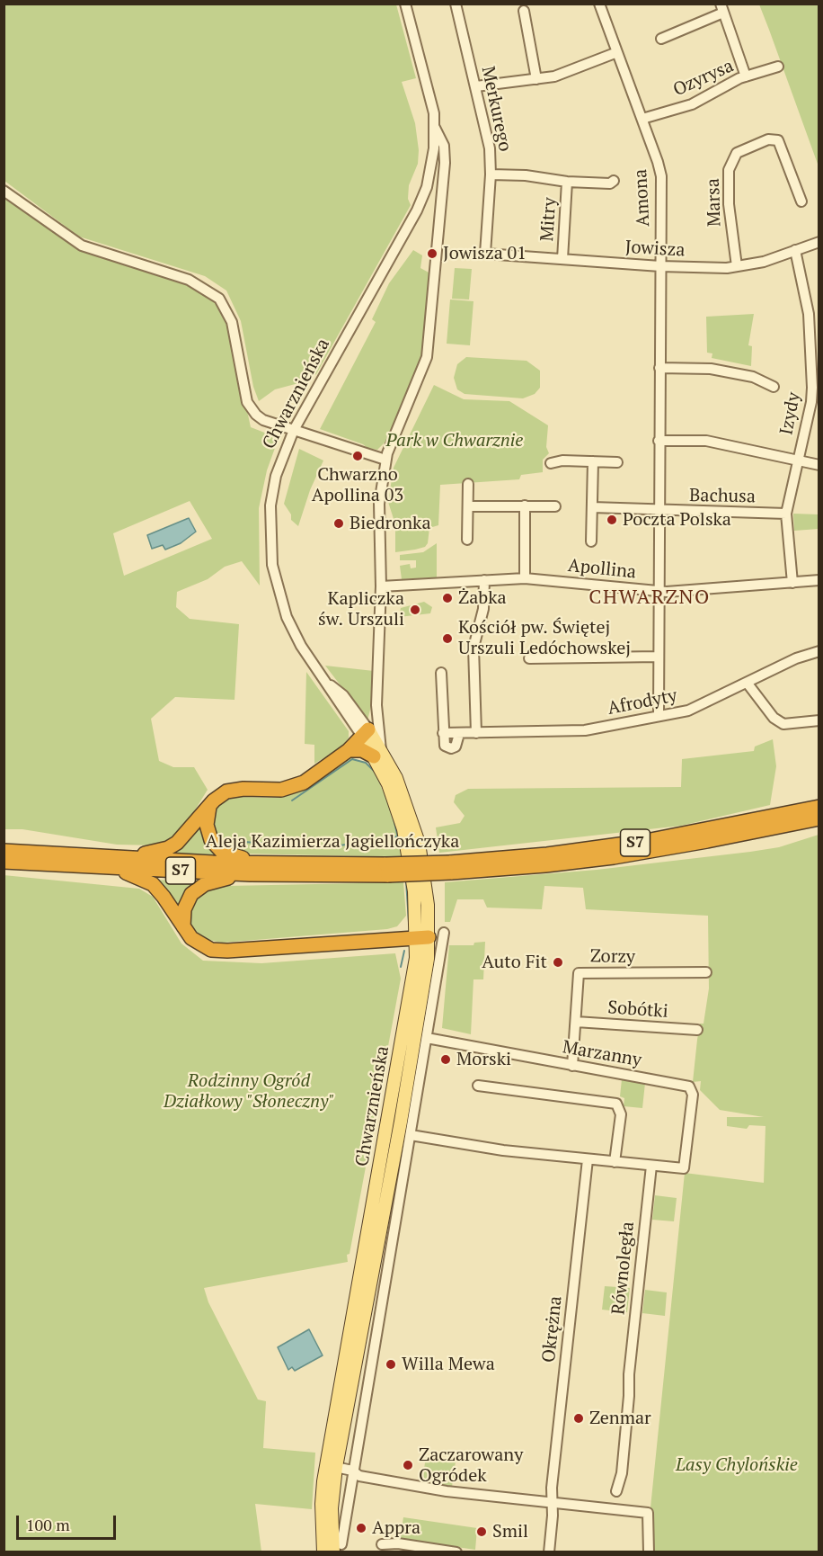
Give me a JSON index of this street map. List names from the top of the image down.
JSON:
{
  "streets": {
    "highway": ["Aleja Kazimierza Jagiellończyka", "S7"],
    "main road": ["Chwarznieńska"],
    "street": [
      "Ozyrysa",
      "Merkurego",
      "Amona",
      "Marsa",
      "Mitry",
      "Jowisza",
      "Izydy",
      "Bachusa",
      "Apollina",
      "Afrodyty",
      "Zorzy",
      "Sobótki",
      "Marzanny",
      "Równoległa",
      "Okrężna"
    ]
  },
  "crossings": [
    ["Ozyrysa", "Amona"],
    ["Merkurego", "Mitry"],
    ["Merkurego", "Jowisza"],
    ["Amona", "Jowisza"],
    ["Amona", "Bachusa"],
    ["Amona", "Apollina"],
    ["Amona", "Afrodyty"],
    ["Marsa", "Jowisza"],
    ["Mitry", "Jowisza"],
    ["Jowisza", "Izydy"],
    ["Chwarznieńska", "Apollina"],
    ["Chwarznieńska", "Marzanny"],
    ["Izydy", "Bachusa"],
    ["Izydy", "Apollina"],
    ["Zorzy", "Sobótki"],
    ["Zorzy", "Marzanny"],
    ["Marzanny", "Równoległa"]
  ],
  "districts": ["CHWARZNO"],
  "parks": ["Park w Chwarznie", "Rodzinny Ogród Działkowy \"Słoneczny\"", "Lasy Chylońskie"],
  "places": [
    "Jowisza 01",
    "Chwarzno Apollina 03",
    "Poczta Polska",
    "Biedronka",
    "Żabka",
    "Kapliczka św. Urszuli",
    "Kościół pw. Świętej Urszuli Ledóchowskej",
    "Auto Fit",
    "Morski",
    "Willa Mewa",
    "Zenmar",
    "Zaczarowany Ogródek",
    "Appra",
    "Smil"
  ],
  "scale_bar": "100 m"
}
